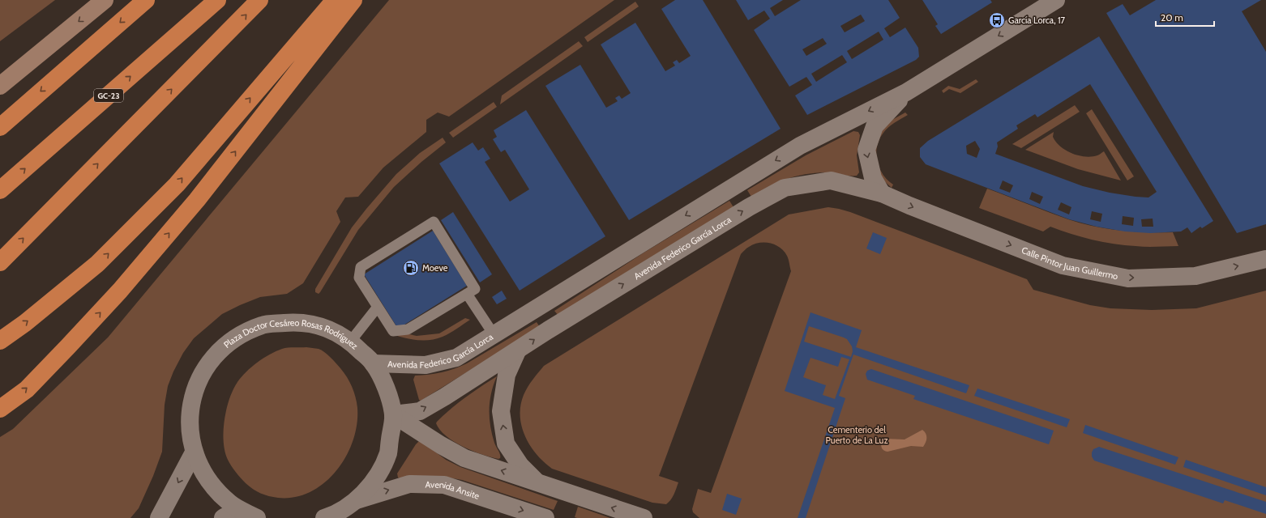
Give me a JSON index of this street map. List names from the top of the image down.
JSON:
{
  "streets": {
    "highway": ["GC-23"],
    "street": [
      "Avenida Federico García Lorca",
      "Calle Pintor Juan Guillermo",
      "Plaza Doctor Cesáreo Rosas Rodríguez",
      "Avenida Ansite"
    ]
  },
  "crossings": [
    ["Avenida Federico García Lorca", "Calle Pintor Juan Guillermo"],
    ["Avenida Federico García Lorca", "Plaza Doctor Cesáreo Rosas Rodríguez"],
    ["Plaza Doctor Cesáreo Rosas Rodríguez", "Avenida Ansite"]
  ],
  "one_way": ["Calle Pintor Juan Guillermo"],
  "parks": ["Cementerio del Puerto de La Luz"],
  "places": {
    "bus stop": ["García Lorca, 17"],
    "fuel station": ["Moeve"]
  },
  "scale_bar": "20 m"
}
